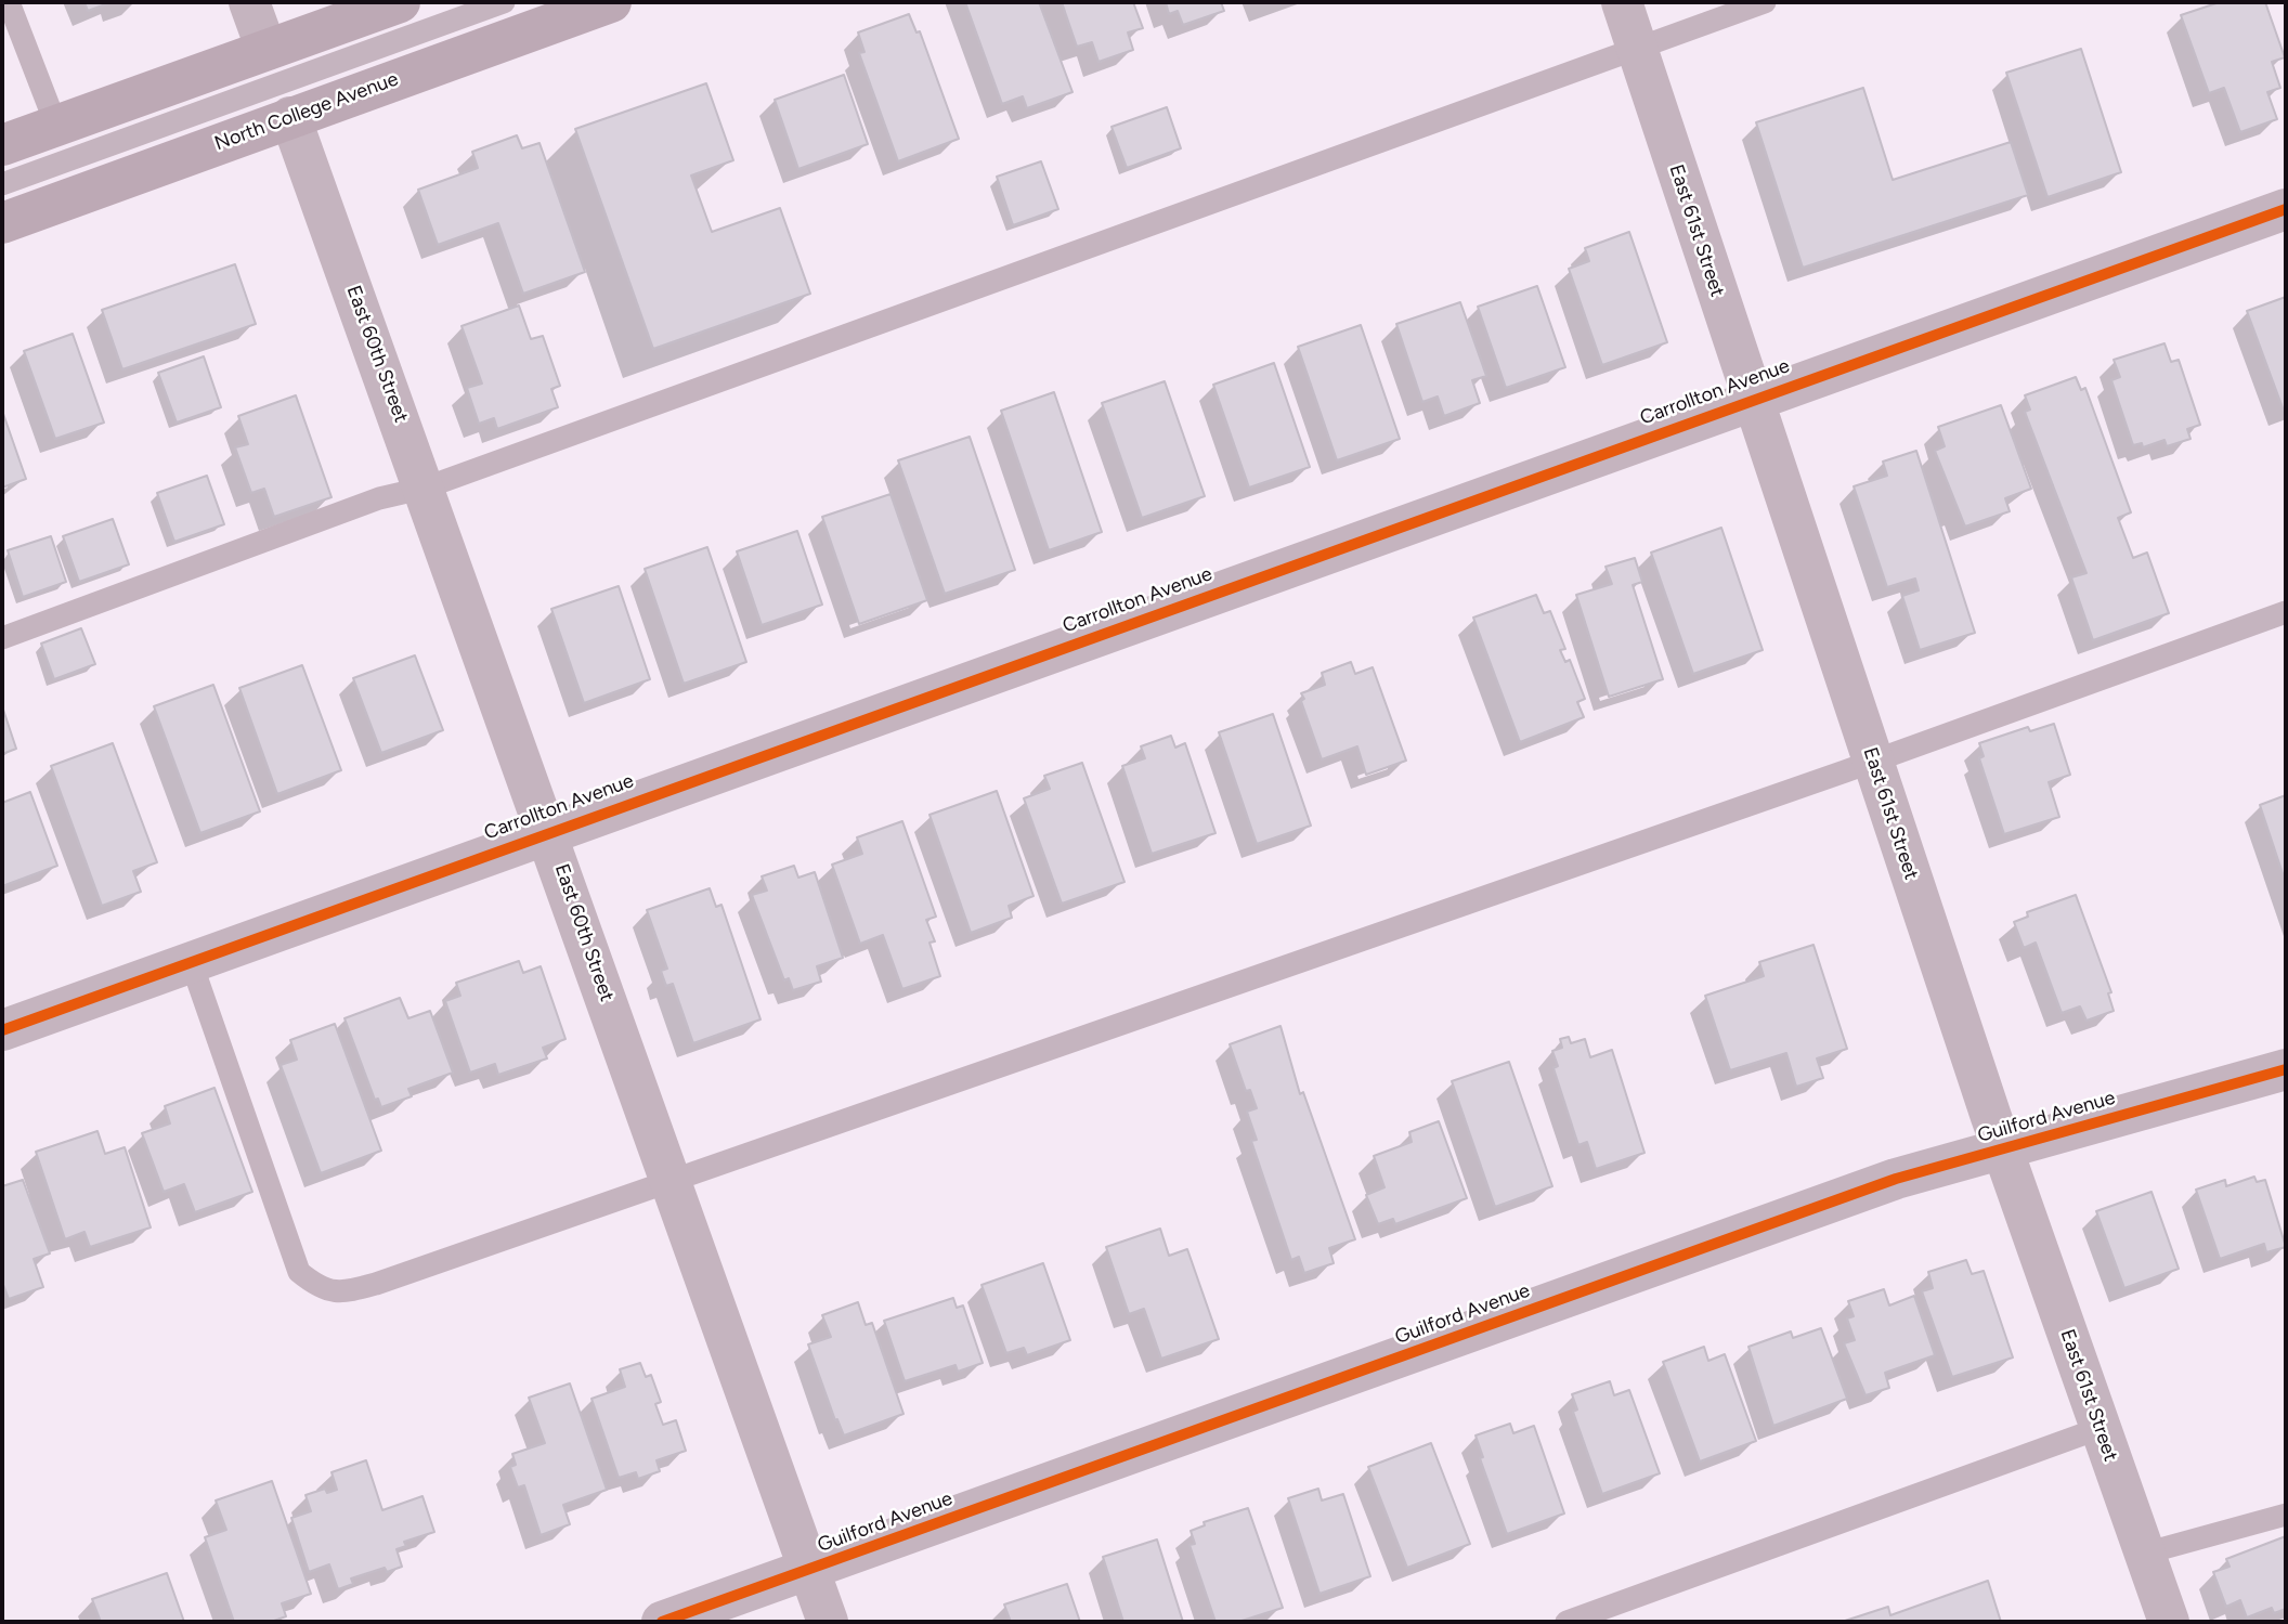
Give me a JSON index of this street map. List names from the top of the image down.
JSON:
{
  "streets": {
    "main road": ["North College Avenue"],
    "street": [
      "East 61st Street",
      "East 60th Street",
      "Carrollton Avenue",
      "Guilford Avenue"
    ]
  },
  "crossings": [
    ["North College Avenue", "East 60th Street"],
    ["East 61st Street", "Carrollton Avenue"],
    ["East 61st Street", "Guilford Avenue"],
    ["East 60th Street", "Carrollton Avenue"],
    ["East 60th Street", "Guilford Avenue"]
  ]
}
